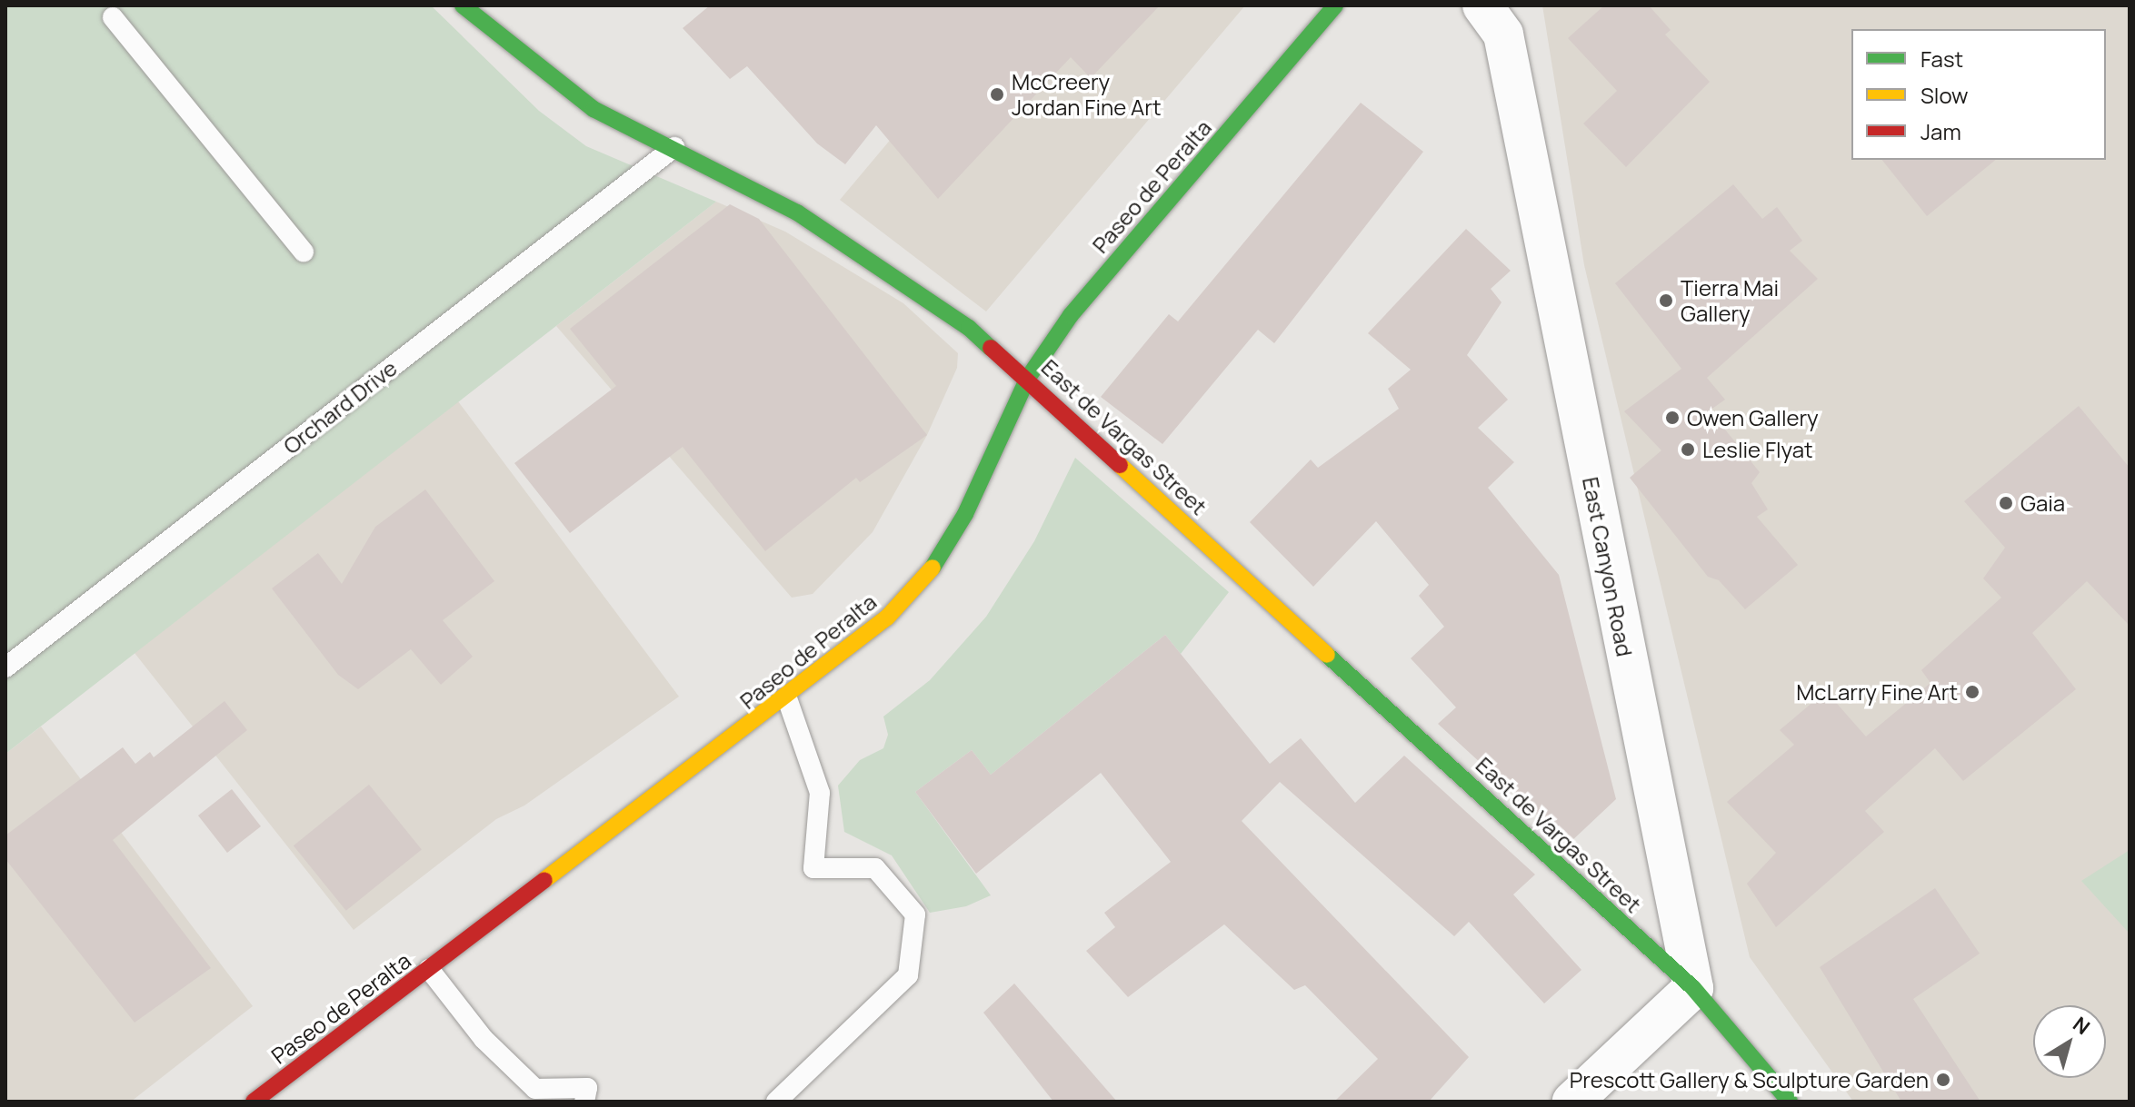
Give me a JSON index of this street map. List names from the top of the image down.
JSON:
{
  "streets": {
    "street": ["Paseo de Peralta", "East de Vargas Street", "East Canyon Road"],
    "lane": ["Orchard Drive"]
  },
  "crossings": [
    ["Paseo de Peralta", "East de Vargas Street"],
    ["Orchard Drive", "East de Vargas Street"],
    ["East de Vargas Street", "East Canyon Road"]
  ],
  "places": [
    "McCreery Jordan Fine Art",
    "Tierra Mai Gallery",
    "Owen Gallery",
    "Leslie Flyat",
    "Gaia",
    "McLarry Fine Art",
    "Prescott Gallery & Sculpture Garden"
  ],
  "legend": ["Fast", "Slow", "Jam"],
  "north": "top right"
}
